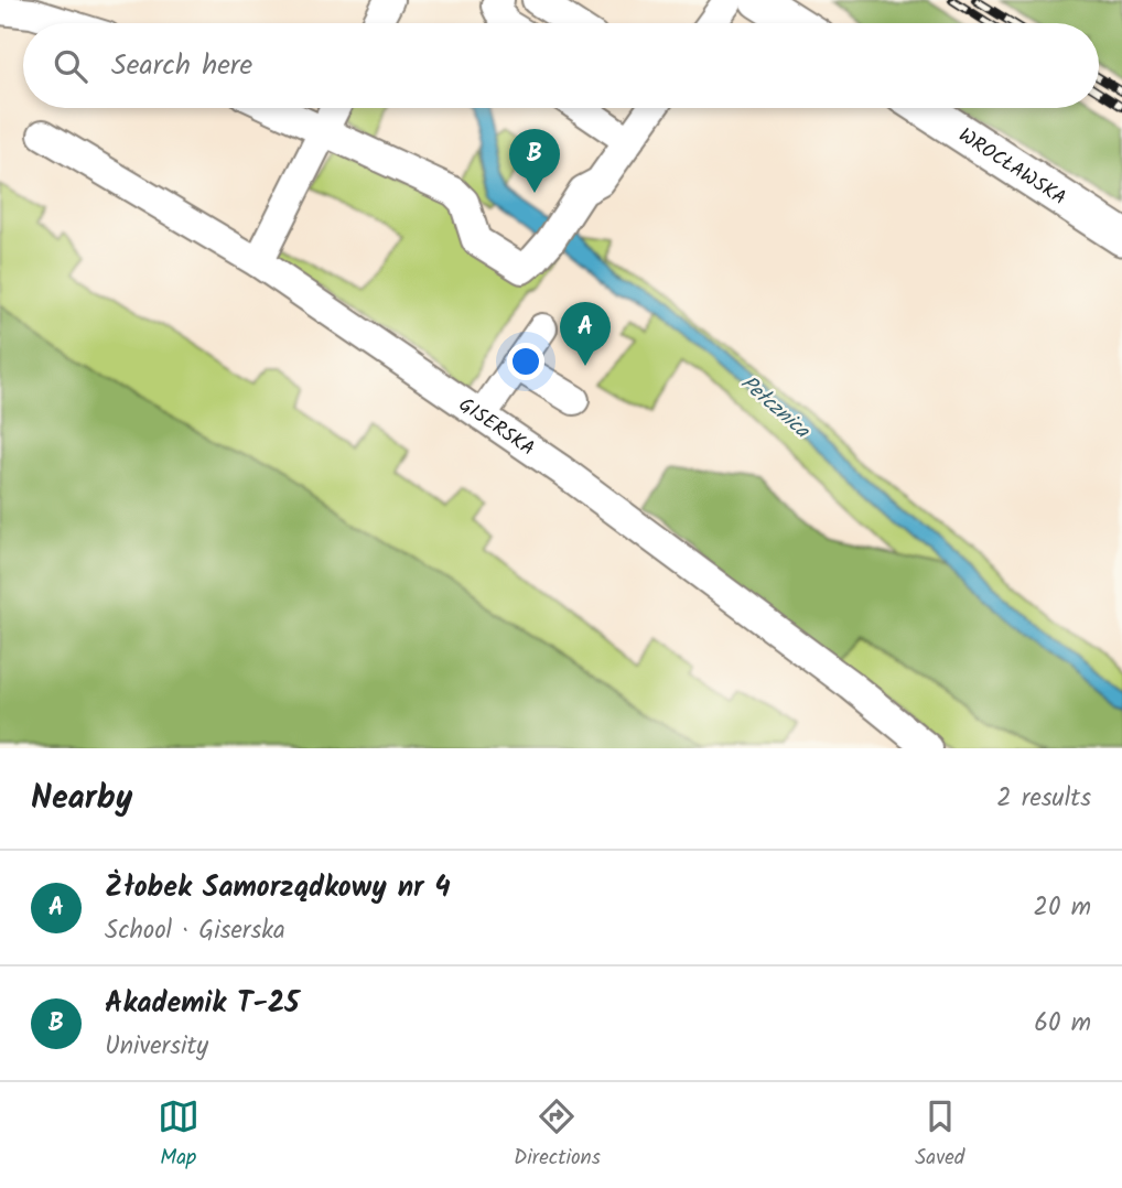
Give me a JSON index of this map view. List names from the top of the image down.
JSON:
{
  "streets": {
    "main road": ["WROCŁAWSKA"],
    "street": ["GISERSKA"]
  },
  "water": ["Pełcznica"],
  "page": {
    "search": "Search here",
    "pins": ["B", "A"],
    "heading": ["Nearby", "2 results"],
    "list": [
      {
        "mark": "A",
        "name": "Żłobek Samorządkowy nr 4",
        "note": "School · Giserska",
        "value": "20 m"
      },
      {
        "mark": "B",
        "name": "Akademik T-25",
        "note": "University",
        "value": "60 m"
      }
    ],
    "nav": ["Map", "Directions", "Saved"]
  }
}
